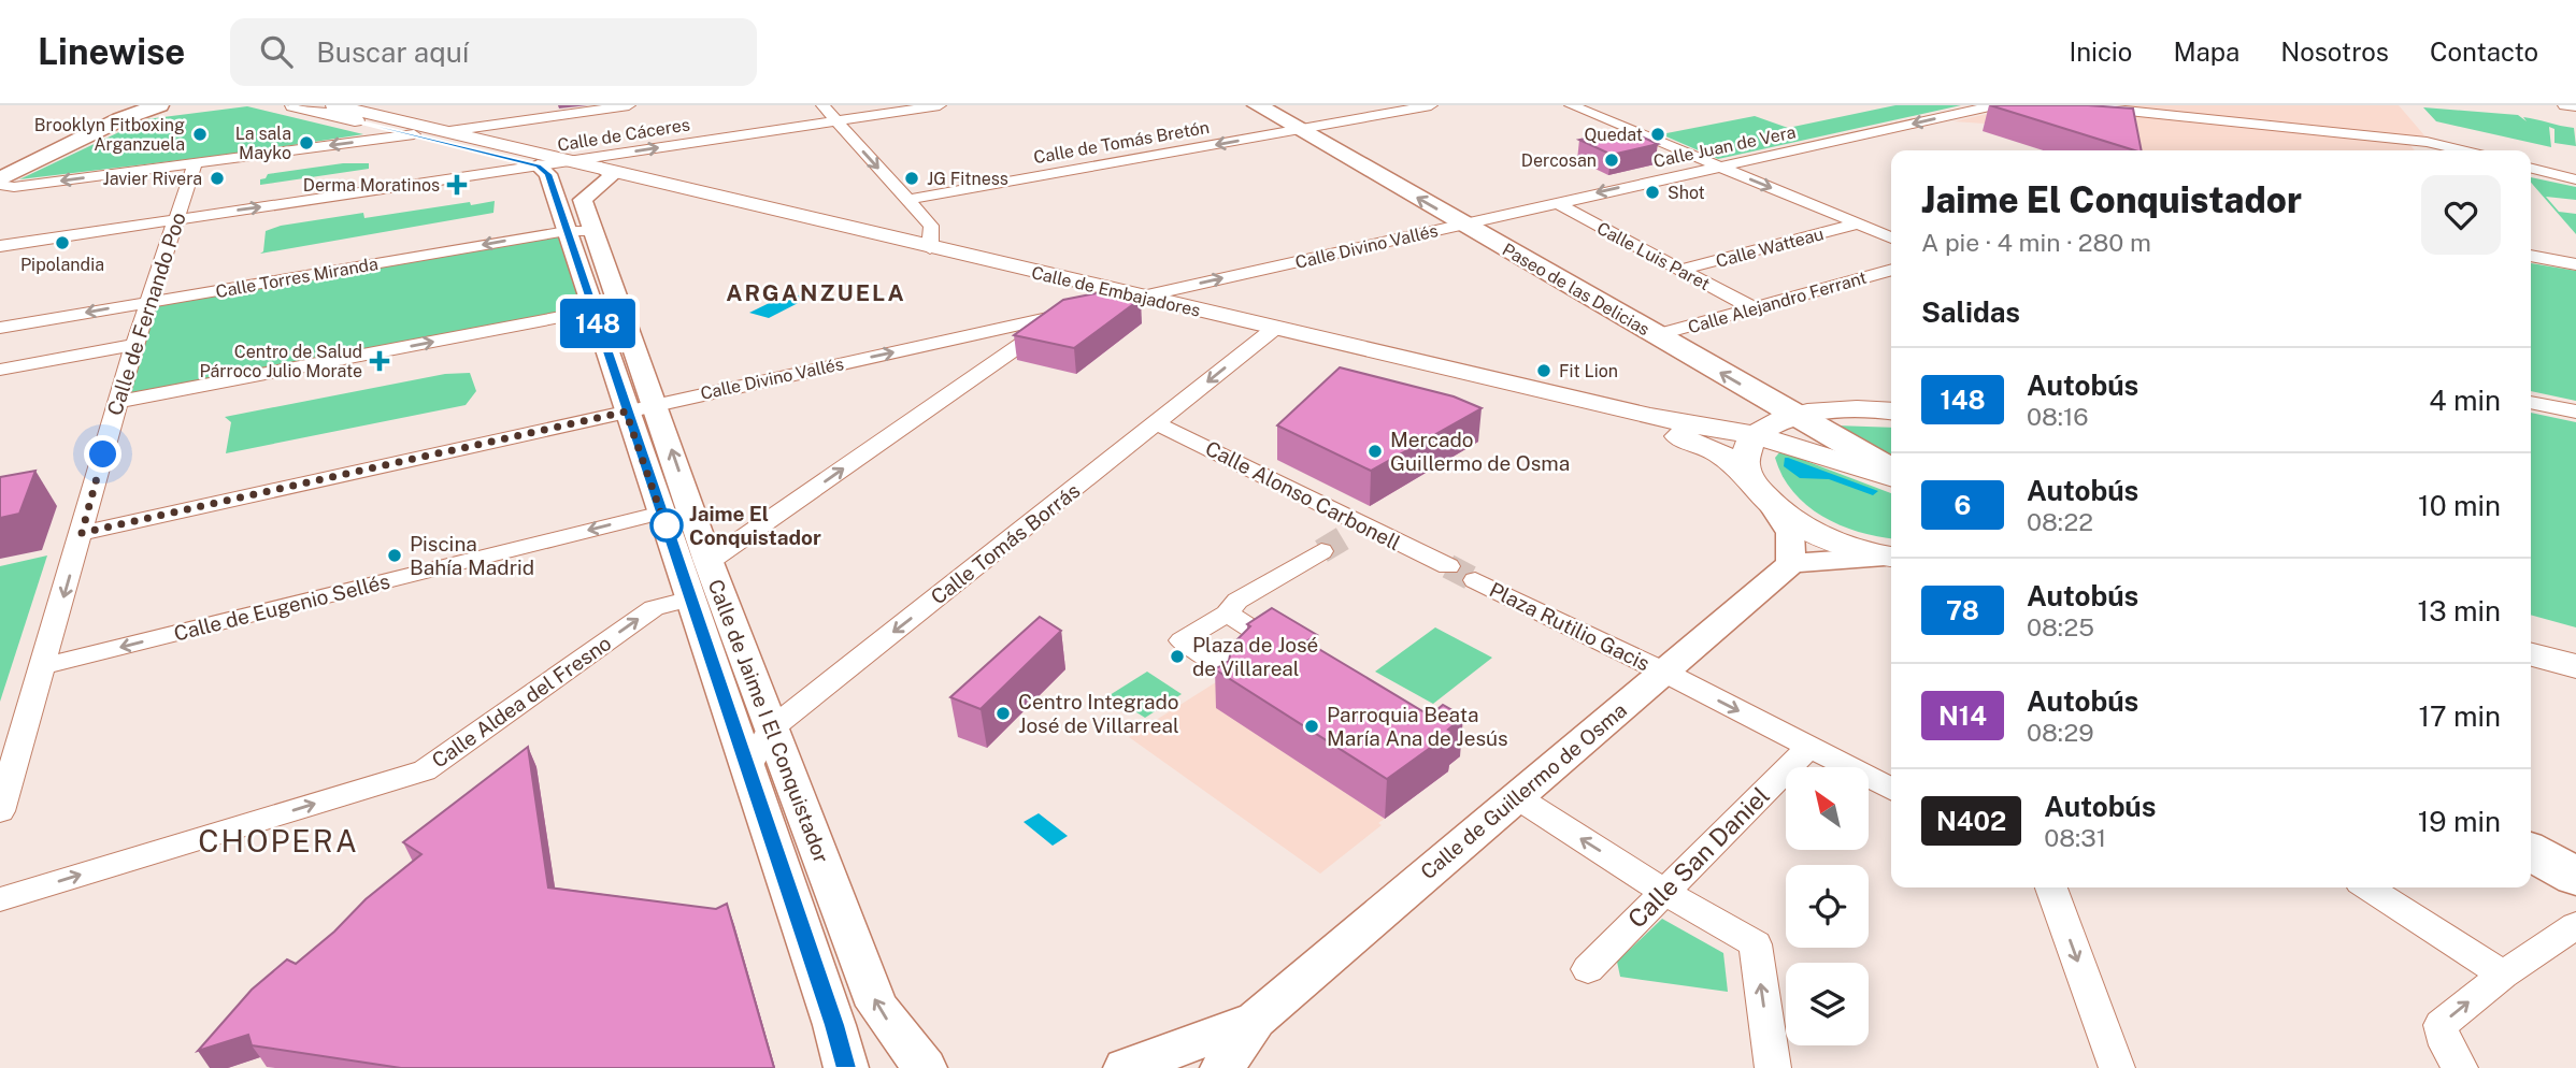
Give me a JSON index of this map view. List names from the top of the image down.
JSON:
{
  "streets": {
    "main road": ["Paseo de las Delicias", "Calle de Embajadores"],
    "street": [
      "Calle de Cáceres",
      "Calle de Tomás Bretón",
      "Calle Juan de Vera",
      "Calle Divino Vallés",
      "Calle Watteau",
      "Calle Luis Paret",
      "Calle Torres Miranda",
      "Calle Alejandro Ferrant",
      "Calle de Fernando Poo",
      "Calle Alonso Carbonell",
      "Calle Tomás Borrás",
      "Calle de Eugenio Sellés",
      "Plaza Rutilio Gacis",
      "Calle Aldea del Fresno",
      "Calle de Jaime I El Conquistador",
      "Calle de Guillermo de Osma",
      "Calle San Daniel"
    ]
  },
  "crossings": [
    ["Calle de Cáceres", "Calle de Embajadores"],
    ["Calle de Cáceres", "Calle de Fernando Poo"],
    ["Calle de Cáceres", "Calle de Jaime I El Conquistador"],
    ["Calle de Tomás Bretón", "Paseo de las Delicias"],
    ["Calle Juan de Vera", "Calle Divino Vallés"],
    ["Calle Juan de Vera", "Calle Luis Paret"],
    ["Calle Juan de Vera", "Paseo de las Delicias"],
    ["Calle Divino Vallés", "Paseo de las Delicias"],
    ["Calle Divino Vallés", "Calle de Embajadores"],
    ["Calle Divino Vallés", "Calle de Fernando Poo"],
    ["Calle Divino Vallés", "Calle de Jaime I El Conquistador"],
    ["Calle Watteau", "Calle Luis Paret"],
    ["Calle Luis Paret", "Calle Alejandro Ferrant"],
    ["Calle Torres Miranda", "Calle de Fernando Poo"],
    ["Calle Torres Miranda", "Calle de Jaime I El Conquistador"],
    ["Paseo de las Delicias", "Calle Alejandro Ferrant"],
    ["Calle de Embajadores", "Calle Tomás Borrás"],
    ["Calle de Embajadores", "Calle de Jaime I El Conquistador"],
    ["Calle de Fernando Poo", "Calle de Eugenio Sellés"],
    ["Calle Alonso Carbonell", "Calle Tomás Borrás"],
    ["Calle Tomás Borrás", "Calle de Jaime I El Conquistador"],
    ["Calle de Eugenio Sellés", "Calle de Jaime I El Conquistador"],
    ["Plaza Rutilio Gacis", "Calle de Guillermo de Osma"],
    ["Plaza Rutilio Gacis", "Calle San Daniel"],
    ["Calle Aldea del Fresno", "Calle de Jaime I El Conquistador"]
  ],
  "one_way": [
    "Calle de Tomás Bretón",
    "Calle Juan de Vera",
    "Paseo de las Delicias",
    "Calle Tomás Borrás",
    "Calle de Eugenio Sellés",
    "Calle Aldea del Fresno"
  ],
  "districts": ["ARGANZUELA", "CHOPERA"],
  "places": {
    "other": [
      "Brooklyn Fitboxing Arganzuela",
      "Quedat",
      "La sala Mayko",
      "Dercosan",
      "Javier Rivera",
      "JG Fitness",
      "Shot",
      "Pipolandia",
      "Fit Lion",
      "Mercado Guillermo de Osma",
      "Jaime El Conquistador",
      "Piscina Bahía Madrid",
      "Plaza de José de Villareal",
      "Centro Integrado José de Villarreal",
      "Parroquia Beata María Ana de Jesús"
    ],
    "health": ["Derma Moratinos", "Centro de Salud Párroco Julio Morate"]
  },
  "lines": ["bus line 148"],
  "north": "top left",
  "page": {
    "header": "Linewise",
    "search": "Buscar aquí",
    "nav": [
      "Inicio",
      "Mapa",
      "Nosotros",
      "Contacto"
    ],
    "on_map": "148",
    "heading": [
      ["Jaime El Conquistador", "A pie · 4 min · 280 m"],
      "Salidas"
    ],
    "list": [
      {
        "mark": "148",
        "name": "Autobús",
        "note": "08:16",
        "value": "4 min"
      },
      {
        "mark": "6",
        "name": "Autobús",
        "note": "08:22",
        "value": "10 min"
      },
      {
        "mark": "78",
        "name": "Autobús",
        "note": "08:25",
        "value": "13 min"
      },
      {
        "mark": "N14",
        "name": "Autobús",
        "note": "08:29",
        "value": "17 min"
      },
      {
        "mark": "N402",
        "name": "Autobús",
        "note": "08:31",
        "value": "19 min"
      }
    ]
  }
}
